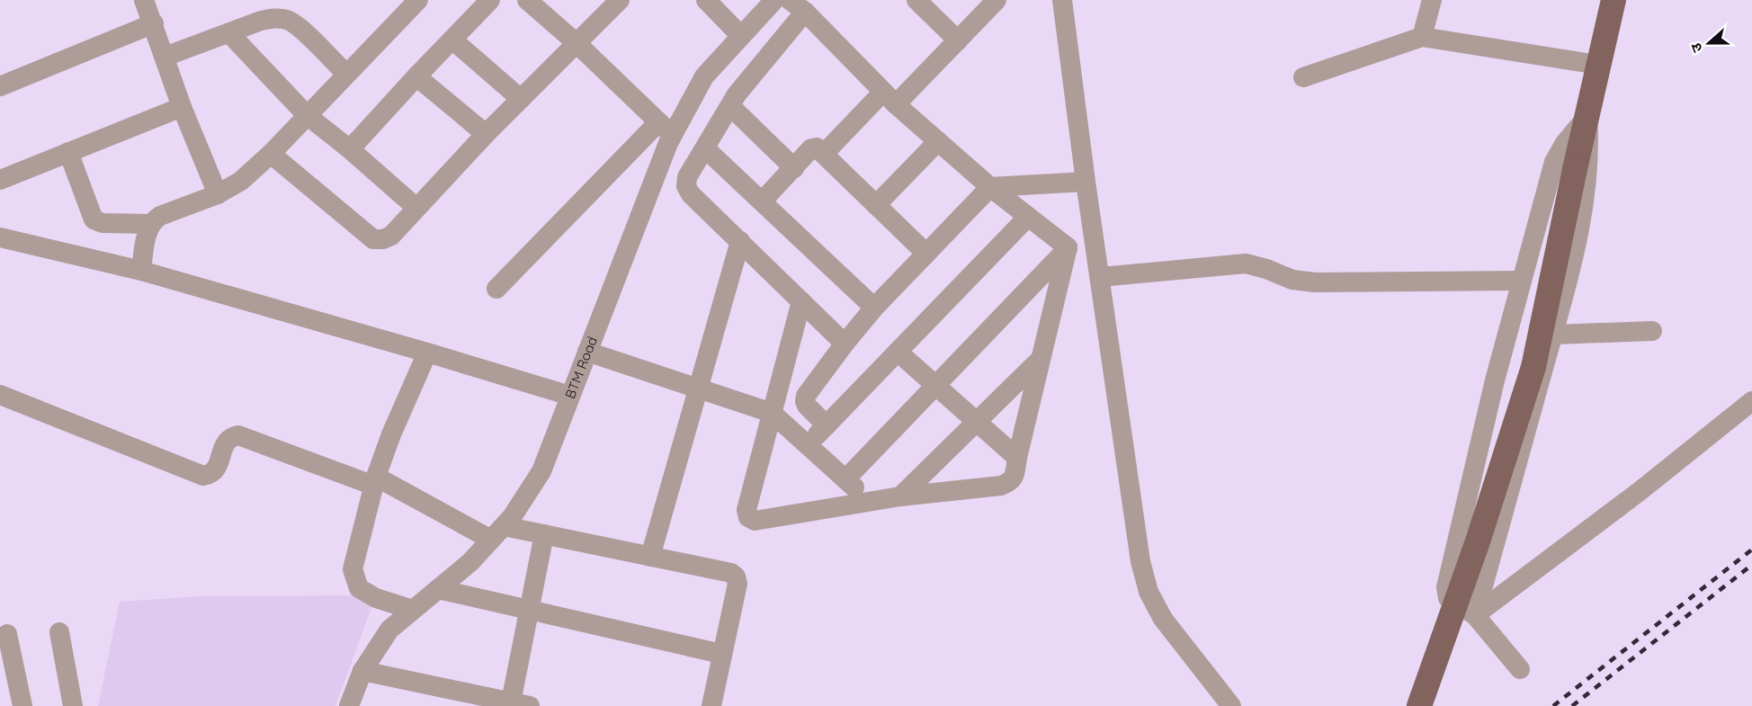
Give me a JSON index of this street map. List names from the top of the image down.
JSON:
{
  "streets": {
    "street": ["BTM Road"]
  },
  "north": "left"
}
